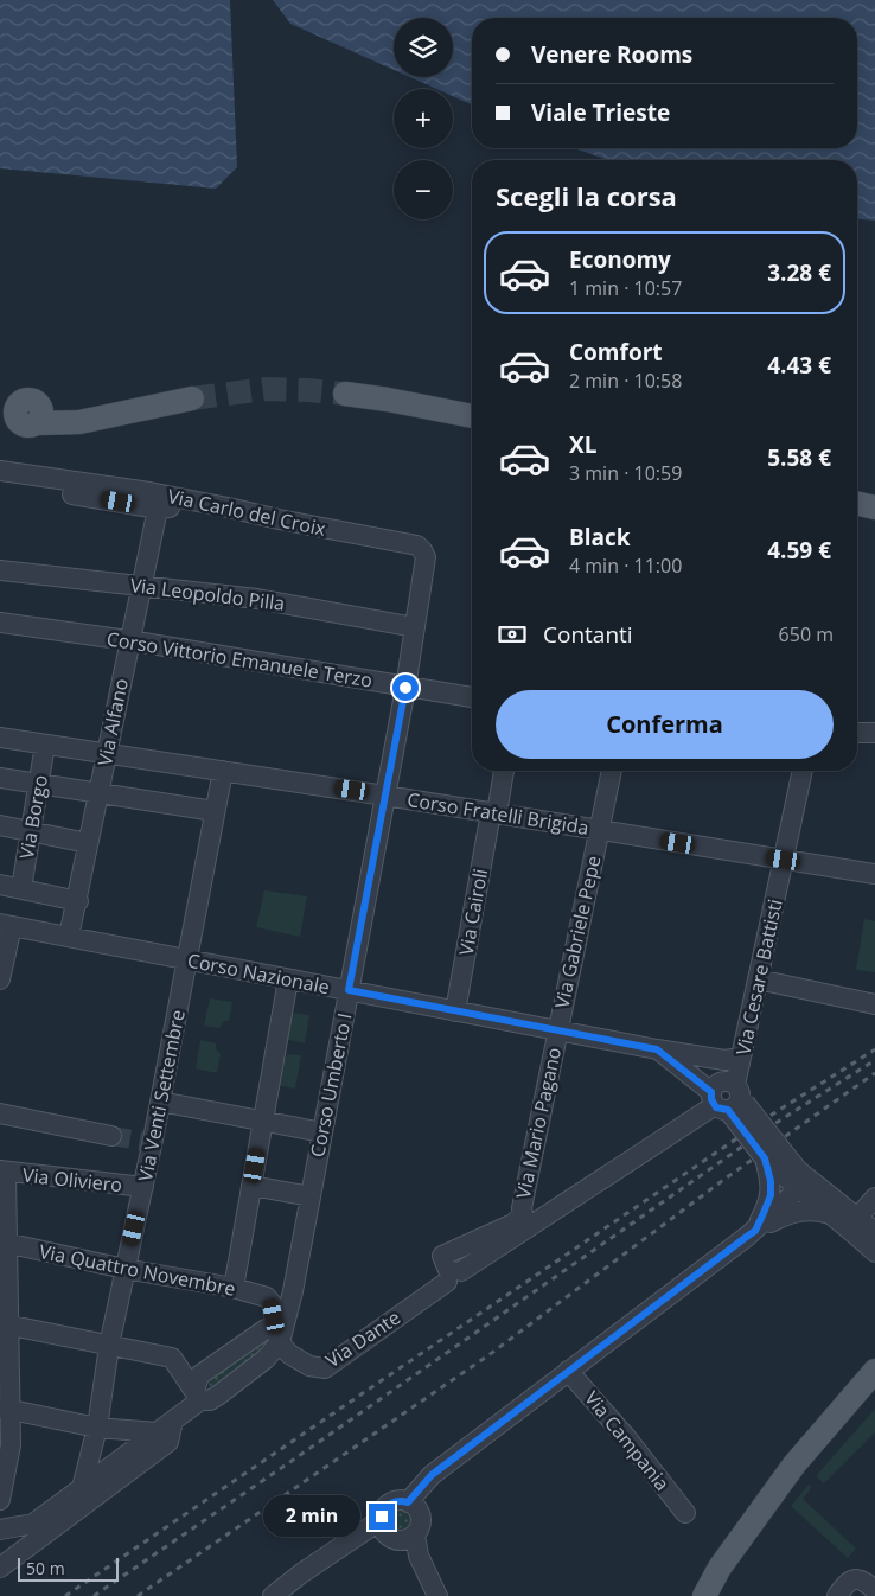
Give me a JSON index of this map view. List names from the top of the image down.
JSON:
{
  "streets": {
    "street": [
      "Via Carlo del Croix",
      "Via Leopoldo Pilla",
      "Corso Vittorio Emanuele Terzo",
      "Via Alfano",
      "Corso Fratelli Brigida",
      "Via Borgo",
      "Via Cairoli",
      "Via Gabriele Pepe",
      "Corso Nazionale",
      "Via Cesare Battisti",
      "Corso Umberto I",
      "Via Venti Settembre",
      "Via Mario Pagano",
      "Via Oliviero",
      "Via Quattro Novembre",
      "Via Dante",
      "Via Campania"
    ]
  },
  "crossings": [
    ["Via Carlo del Croix", "Corso Umberto I"],
    ["Via Leopoldo Pilla", "Via Alfano"],
    ["Via Leopoldo Pilla", "Corso Umberto I"],
    ["Corso Vittorio Emanuele Terzo", "Via Alfano"],
    ["Corso Vittorio Emanuele Terzo", "Corso Umberto I"],
    ["Via Alfano", "Corso Fratelli Brigida"],
    ["Via Alfano", "Corso Nazionale"],
    ["Corso Fratelli Brigida", "Via Borgo"],
    ["Corso Fratelli Brigida", "Via Cairoli"],
    ["Corso Fratelli Brigida", "Via Gabriele Pepe"],
    ["Corso Fratelli Brigida", "Via Cesare Battisti"],
    ["Corso Fratelli Brigida", "Corso Umberto I"],
    ["Corso Fratelli Brigida", "Via Venti Settembre"],
    ["Via Cairoli", "Corso Nazionale"],
    ["Via Gabriele Pepe", "Corso Nazionale"],
    ["Via Gabriele Pepe", "Via Mario Pagano"],
    ["Corso Nazionale", "Via Cesare Battisti"],
    ["Corso Nazionale", "Corso Umberto I"],
    ["Corso Nazionale", "Via Venti Settembre"],
    ["Corso Nazionale", "Via Mario Pagano"],
    ["Corso Nazionale", "Via Dante"],
    ["Via Cesare Battisti", "Via Dante"],
    ["Corso Umberto I", "Via Quattro Novembre"],
    ["Corso Umberto I", "Via Dante"],
    ["Via Venti Settembre", "Via Oliviero"],
    ["Via Venti Settembre", "Via Quattro Novembre"],
    ["Via Mario Pagano", "Via Dante"],
    ["Via Quattro Novembre", "Via Dante"]
  ],
  "scale_bar": "50 m",
  "page": {
    "map_buttons": ["+", "−"],
    "banner": ["Venere Rooms", "Viale Trieste"],
    "heading": "Scegli la corsa",
    "list": [
      {
        "name": "Economy",
        "note": "1 min · 10:57",
        "value": "3.28 €"
      },
      {
        "name": "Comfort",
        "note": "2 min · 10:58",
        "value": "4.43 €"
      },
      {
        "name": "XL",
        "note": "3 min · 10:59",
        "value": "5.58 €"
      },
      {
        "name": "Black",
        "note": "4 min · 11:00",
        "value": "4.59 €"
      }
    ],
    "pay": ["Contanti", "650 m"],
    "buttons": "Conferma",
    "bubble": "2 min",
    "scale": "50 m"
  }
}
